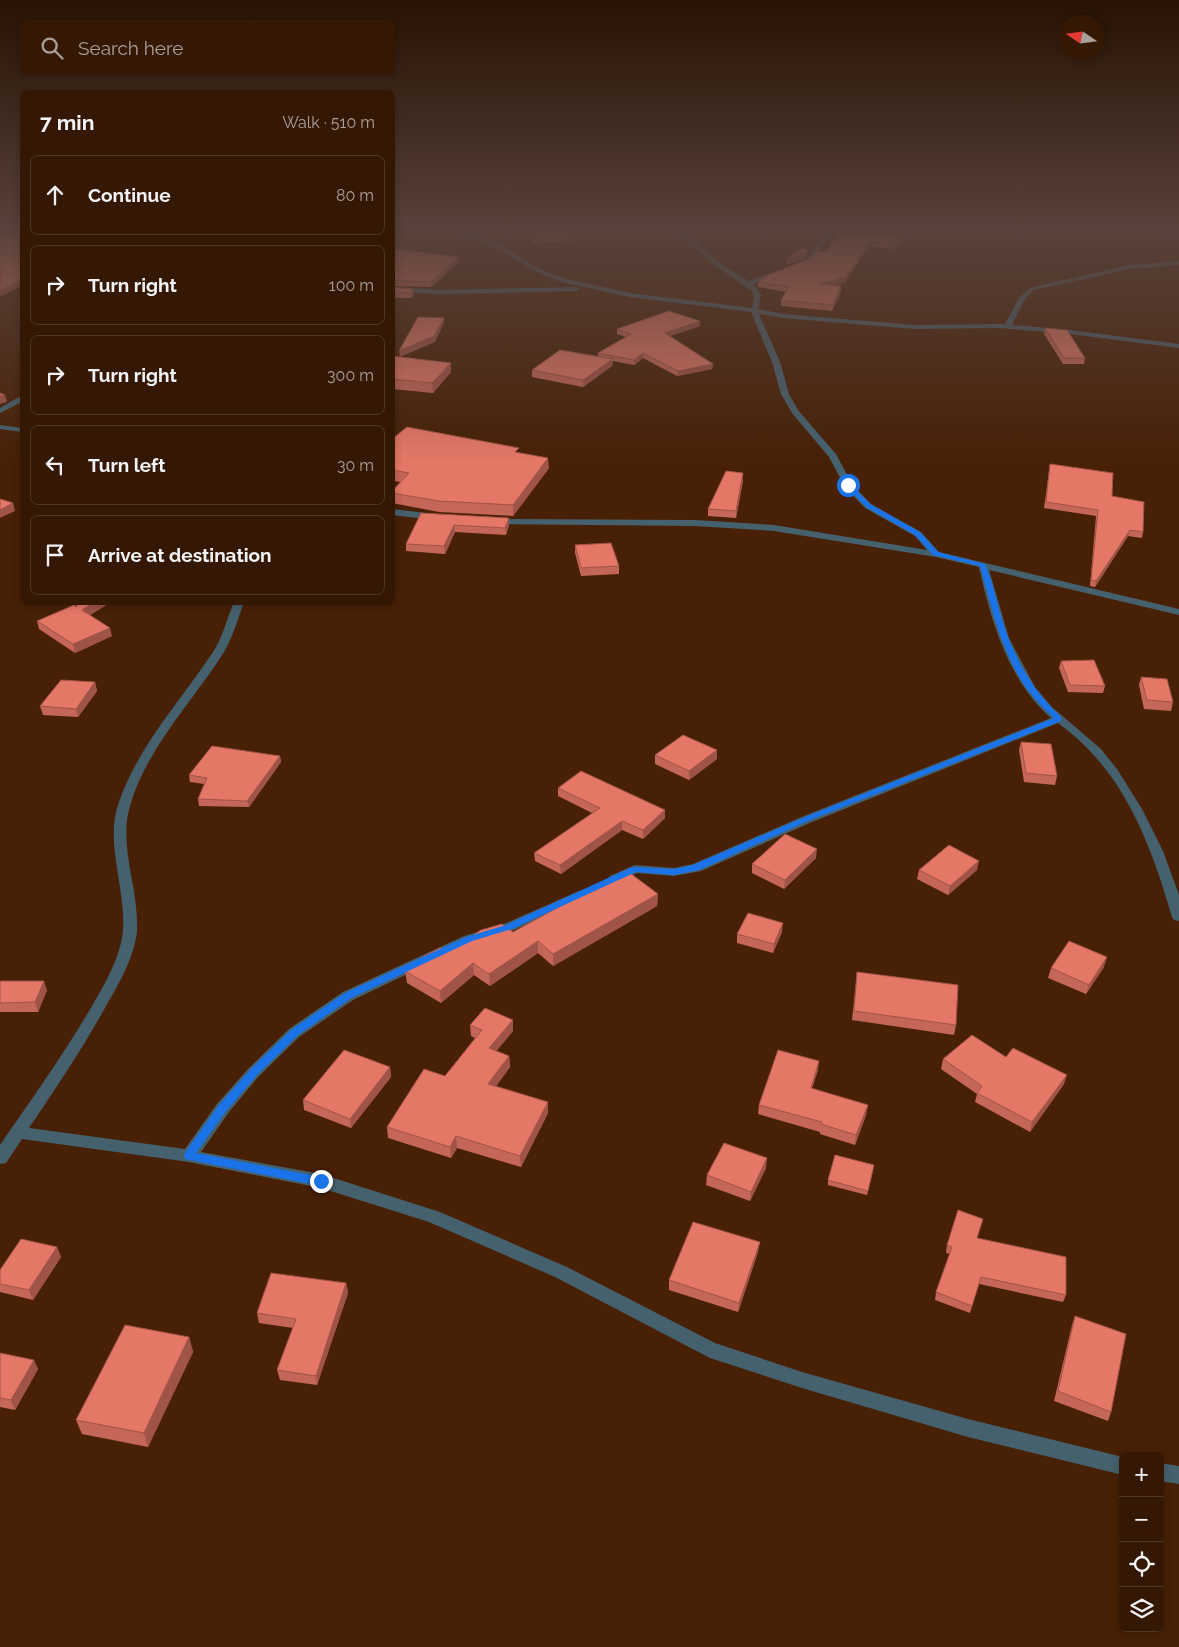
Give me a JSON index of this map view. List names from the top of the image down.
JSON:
{
  "north": "left",
  "page": {
    "search": "Search here",
    "heading": ["7 min", "Walk · 510 m"],
    "list": [
      ["Continue", "80 m"],
      ["Turn right", "100 m"],
      ["Turn right", "300 m"],
      ["Turn left", "30 m"],
      "Arrive at destination"
    ],
    "map_buttons": ["+", "−"]
  }
}
